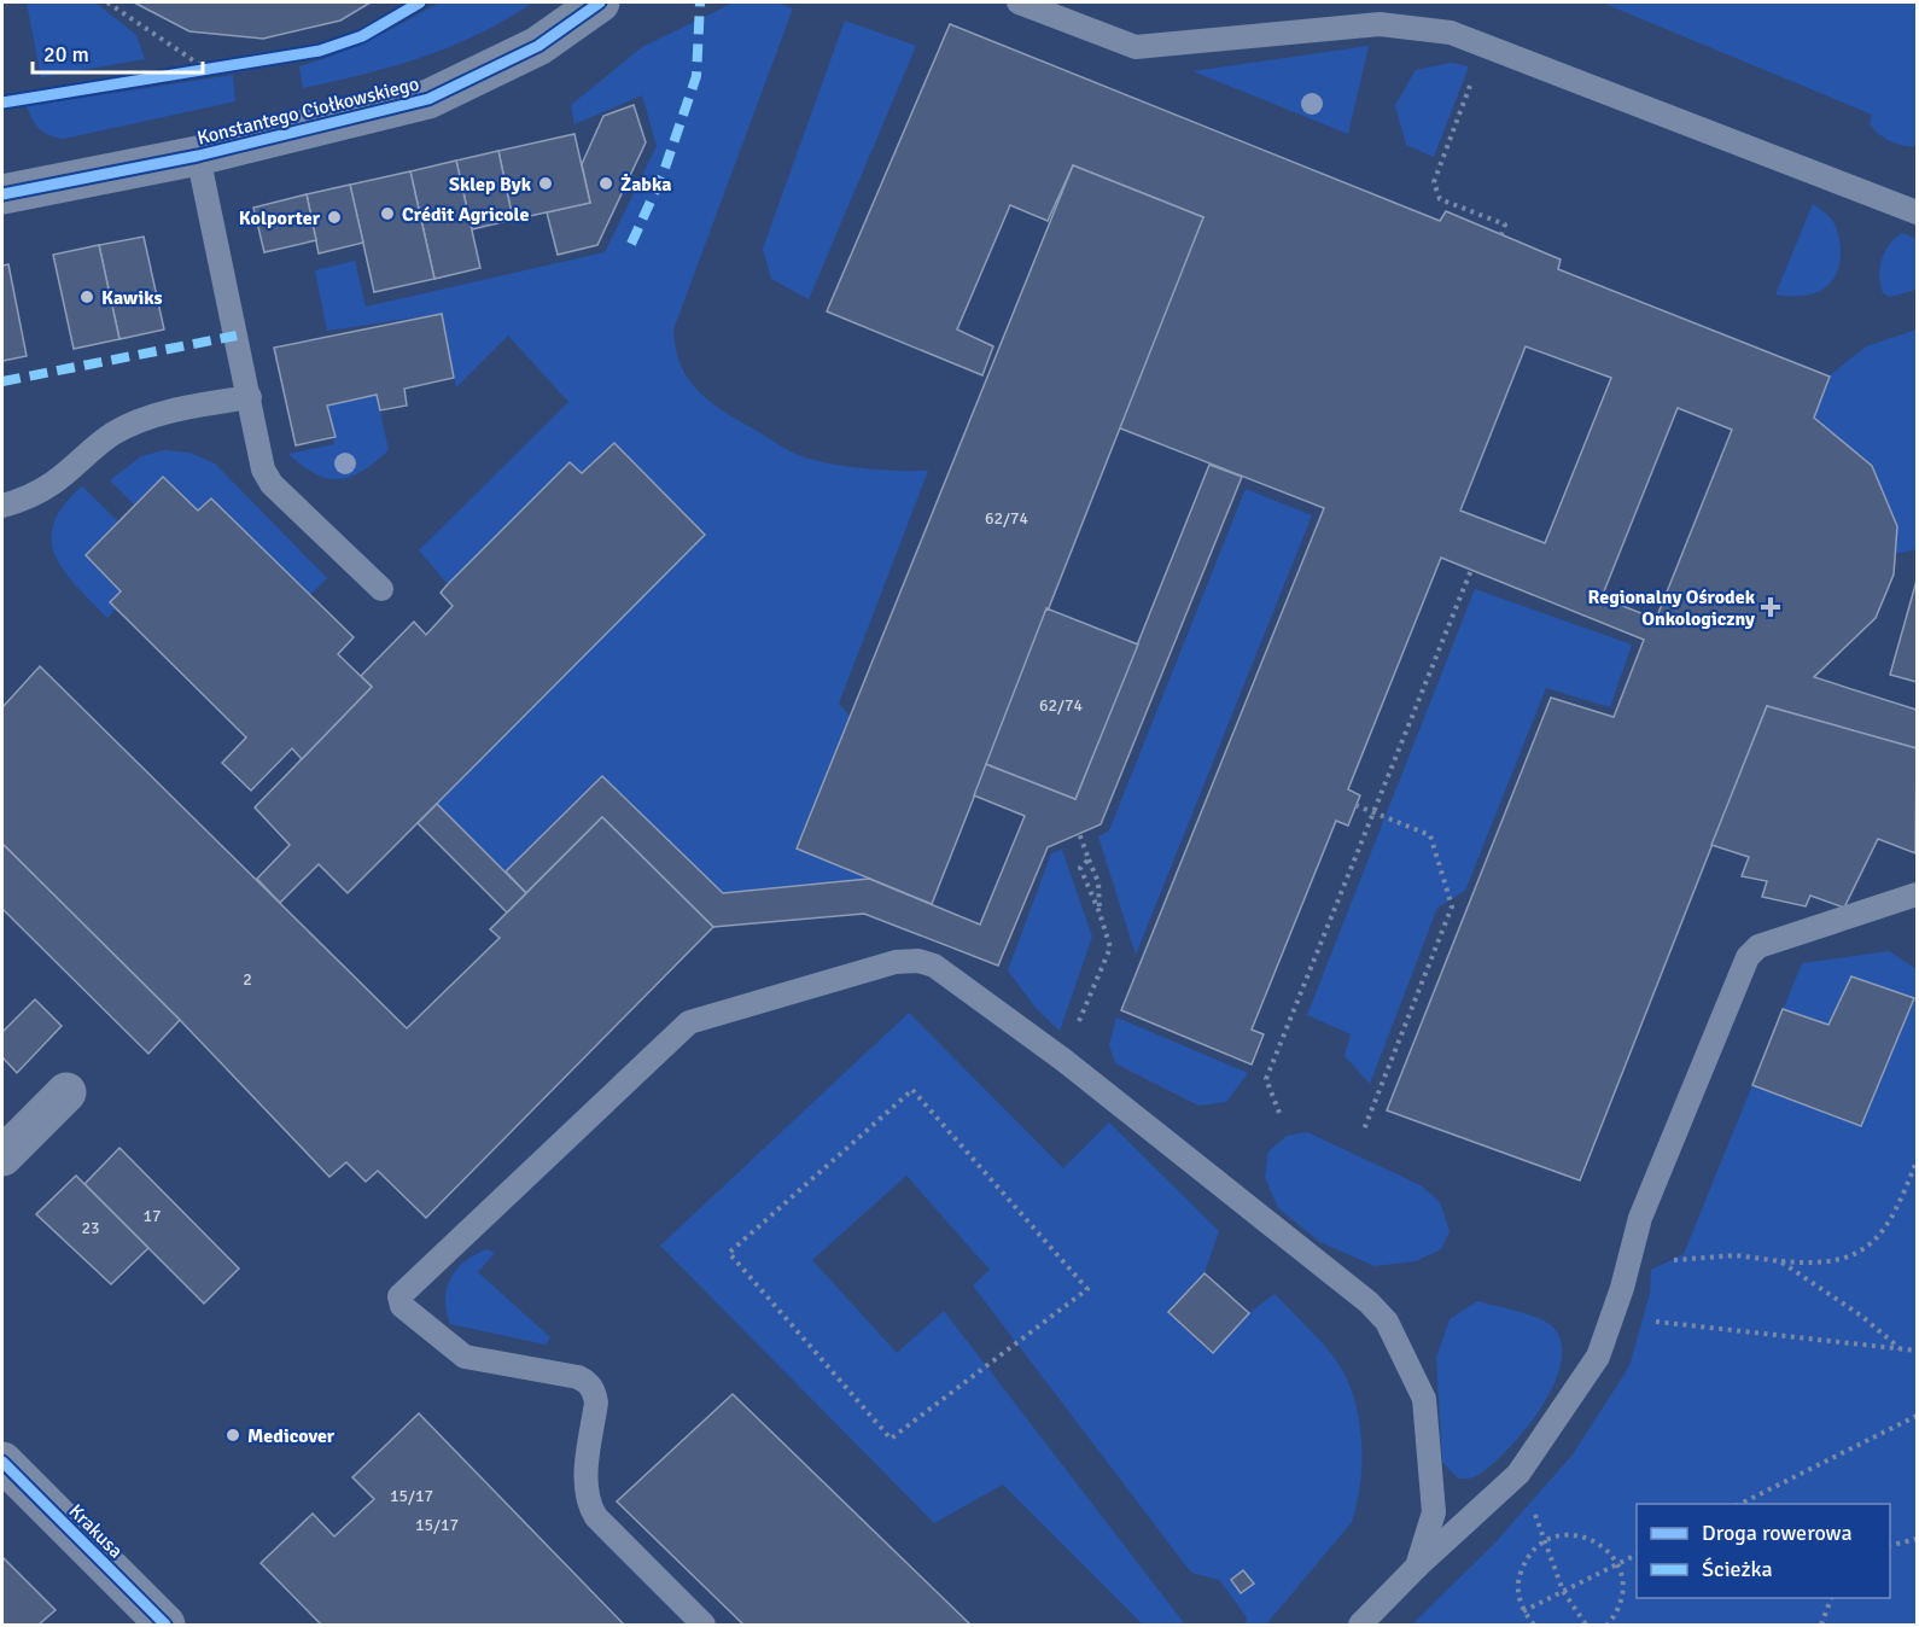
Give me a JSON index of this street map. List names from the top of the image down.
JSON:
{
  "streets": {
    "street": ["Konstantego Ciołkowskiego", "Krakusa"]
  },
  "places": {
    "other": [
      "Sklep Byk",
      "Żabka",
      "Crédit Agricole",
      "Kolporter",
      "Kawiks",
      "Medicover"
    ],
    "health": ["Regionalny Ośrodek Onkologiczny"]
  },
  "house_numbers": [
    "62/74",
    "62/74",
    "2",
    "17",
    "23",
    "15/17",
    "15/17"
  ],
  "legend": ["Droga rowerowa", "Ścieżka"],
  "scale_bar": "20 m"
}
